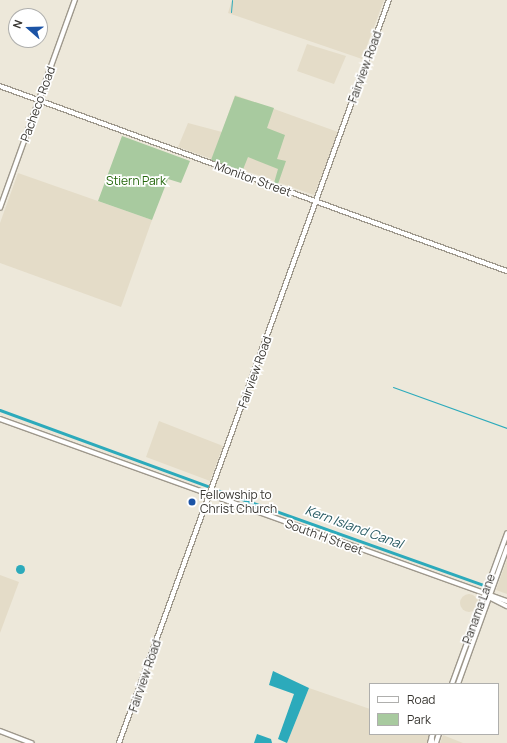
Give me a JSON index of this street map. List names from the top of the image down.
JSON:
{
  "streets": {
    "street": [
      "Fairview Road",
      "Pacheco Road",
      "Monitor Street",
      "South H Street",
      "Panama Lane"
    ]
  },
  "crossings": [
    ["Fairview Road", "Monitor Street"],
    ["Fairview Road", "South H Street"],
    ["Pacheco Road", "Monitor Street"],
    ["South H Street", "Panama Lane"]
  ],
  "water": ["Kern Island Canal"],
  "parks": ["Stiern Park"],
  "places": ["Fellowship to Christ Church"],
  "legend": ["Road", "Park"],
  "north": "left"
}
